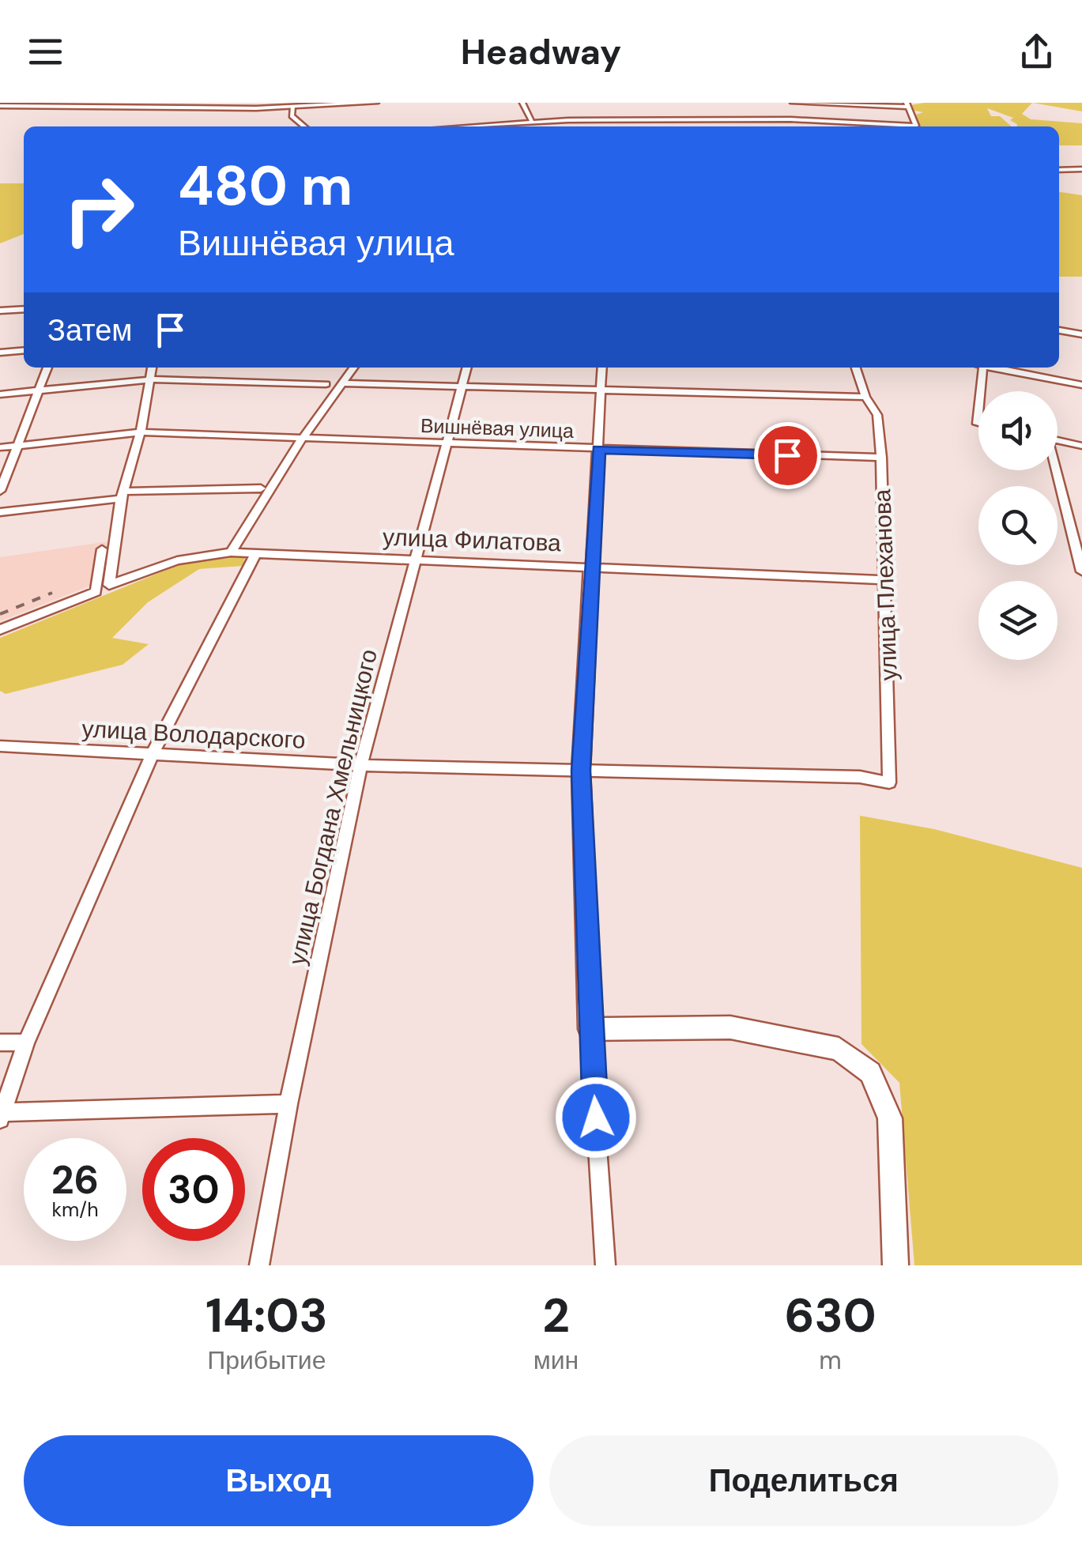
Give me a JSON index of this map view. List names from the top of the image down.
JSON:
{
  "streets": {
    "street": [
      "Вишнёвая улица",
      "улица Филатова",
      "улица Плеханова",
      "улица Володарского",
      "улица Богдана Хмельницкого"
    ]
  },
  "crossings": [
    ["Вишнёвая улица", "улица Плеханова"],
    ["Вишнёвая улица", "улица Богдана Хмельницкого"],
    ["улица Филатова", "улица Плеханова"],
    ["улица Филатова", "улица Богдана Хмельницкого"],
    ["улица Плеханова", "улица Володарского"],
    ["улица Володарского", "улица Богдана Хмельницкого"]
  ],
  "page": {
    "header": "Headway",
    "turn": ["480 m", "Вишнёвая улица"],
    "then": "Затем",
    "speed": "26 km/h",
    "limit": "30",
    "eta": [
      "14:03",
      "Прибытие",
      "2",
      "мин",
      "630",
      "m"
    ],
    "buttons": ["Выход", "Поделиться"]
  }
}
